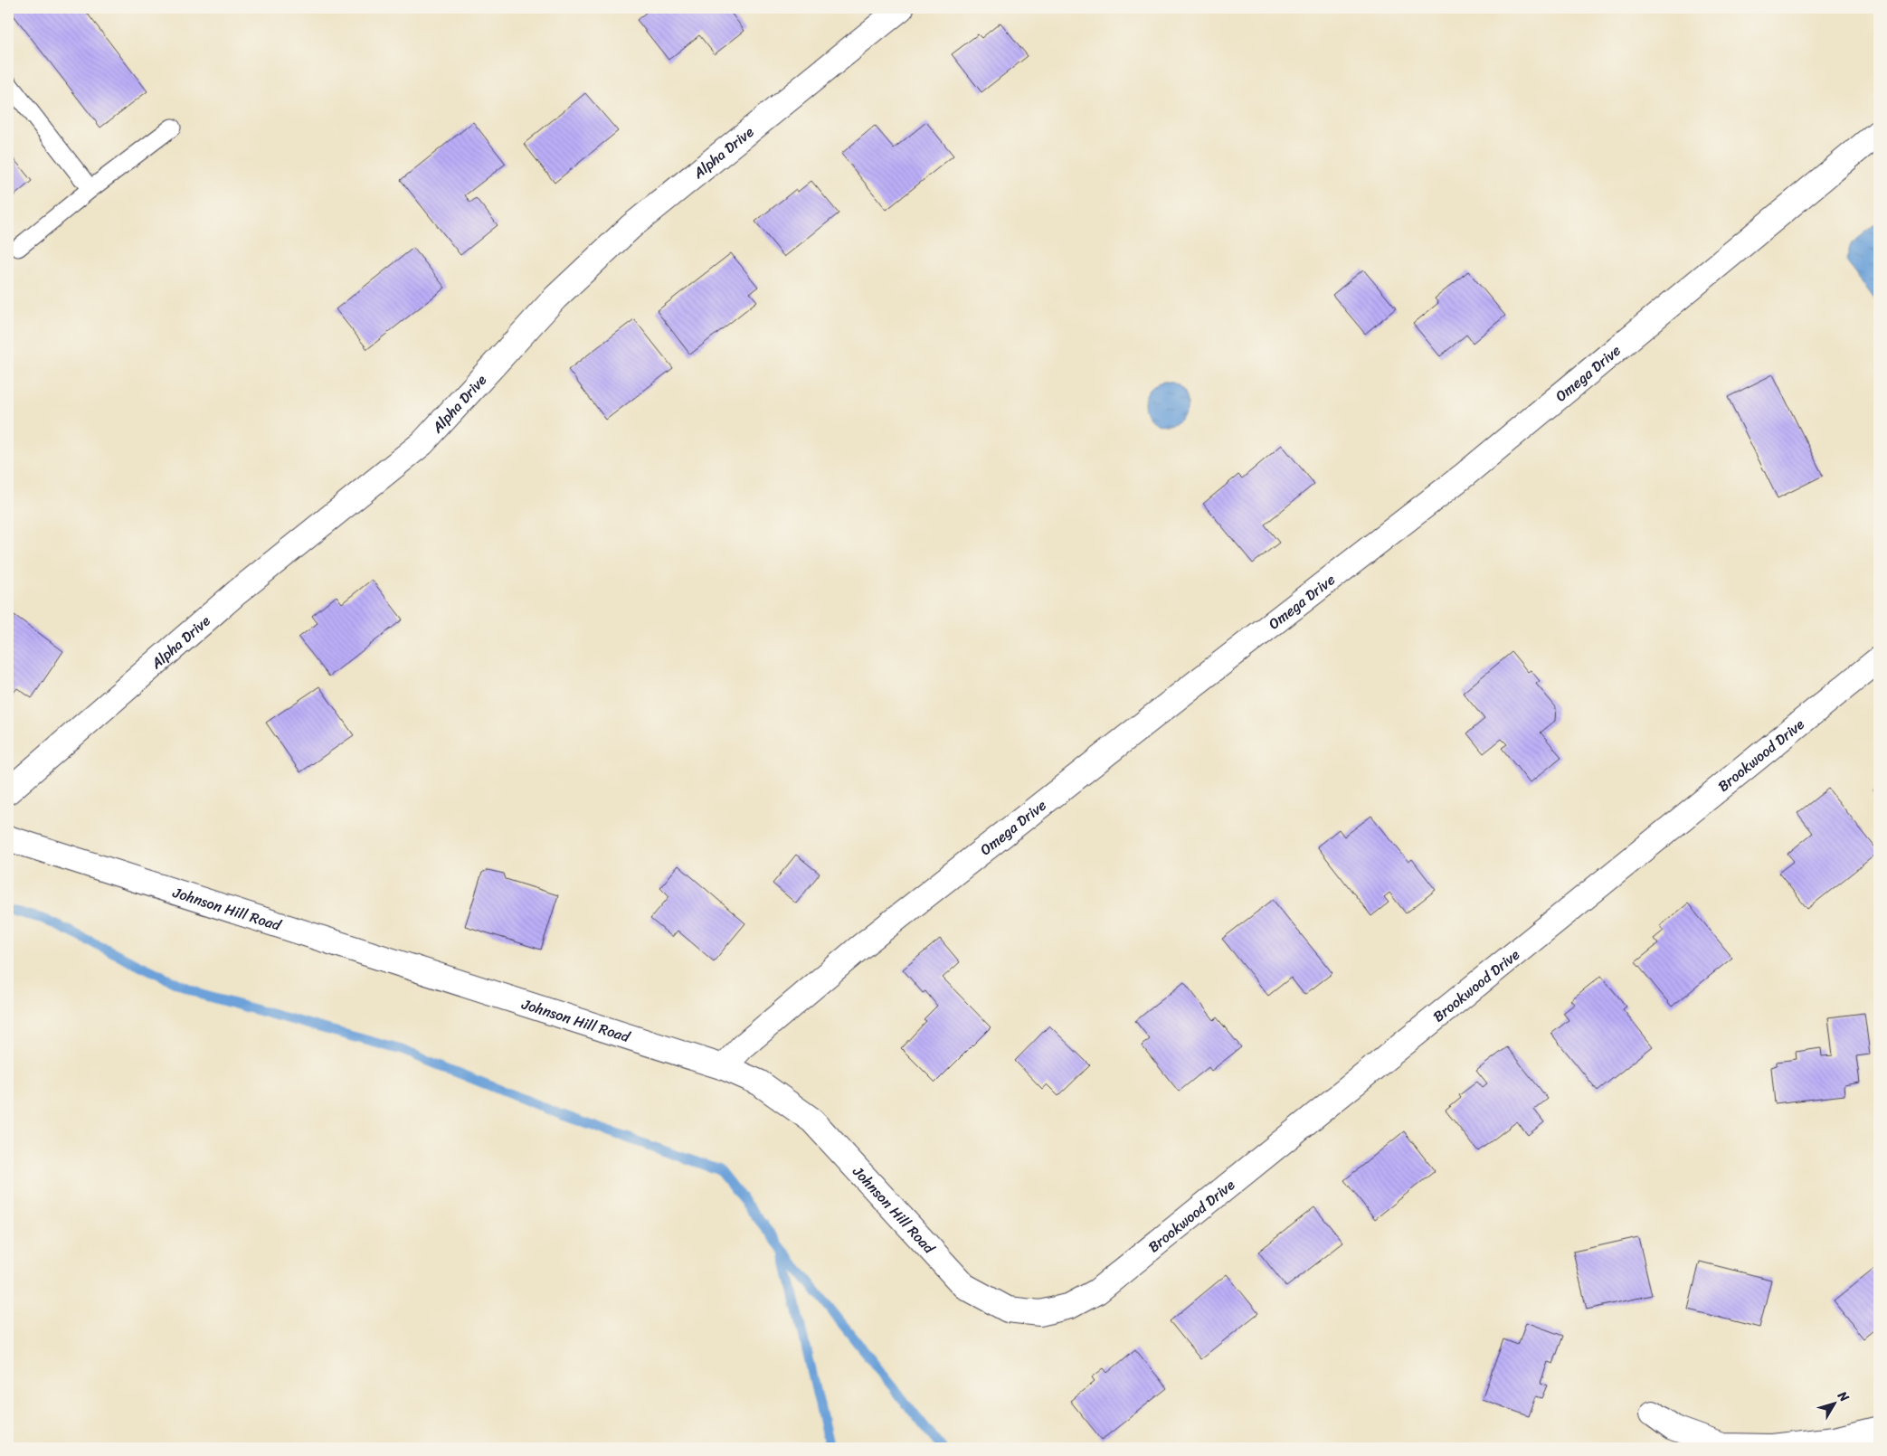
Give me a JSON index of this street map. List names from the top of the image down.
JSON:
{
  "streets": {
    "street": [
      "Alpha Drive",
      "Omega Drive",
      "Brookwood Drive",
      "Johnson Hill Road"
    ]
  },
  "crossings": [
    ["Omega Drive", "Johnson Hill Road"],
    ["Brookwood Drive", "Johnson Hill Road"]
  ],
  "north": "top right"
}
